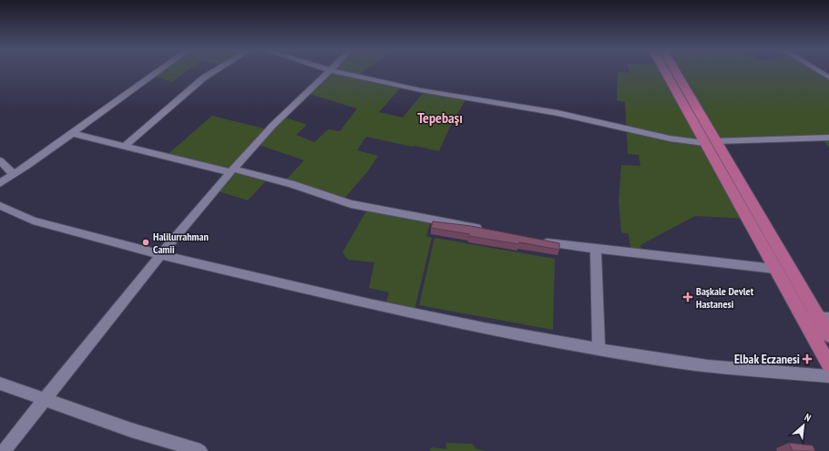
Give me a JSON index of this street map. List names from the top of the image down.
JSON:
{
  "districts": ["Tepebaşı"],
  "places": {
    "other": ["Halilurrahman Camii"],
    "health": ["Başkale Devlet Hastanesi", "Elbak Eczanesi"]
  },
  "north": "top right"
}
